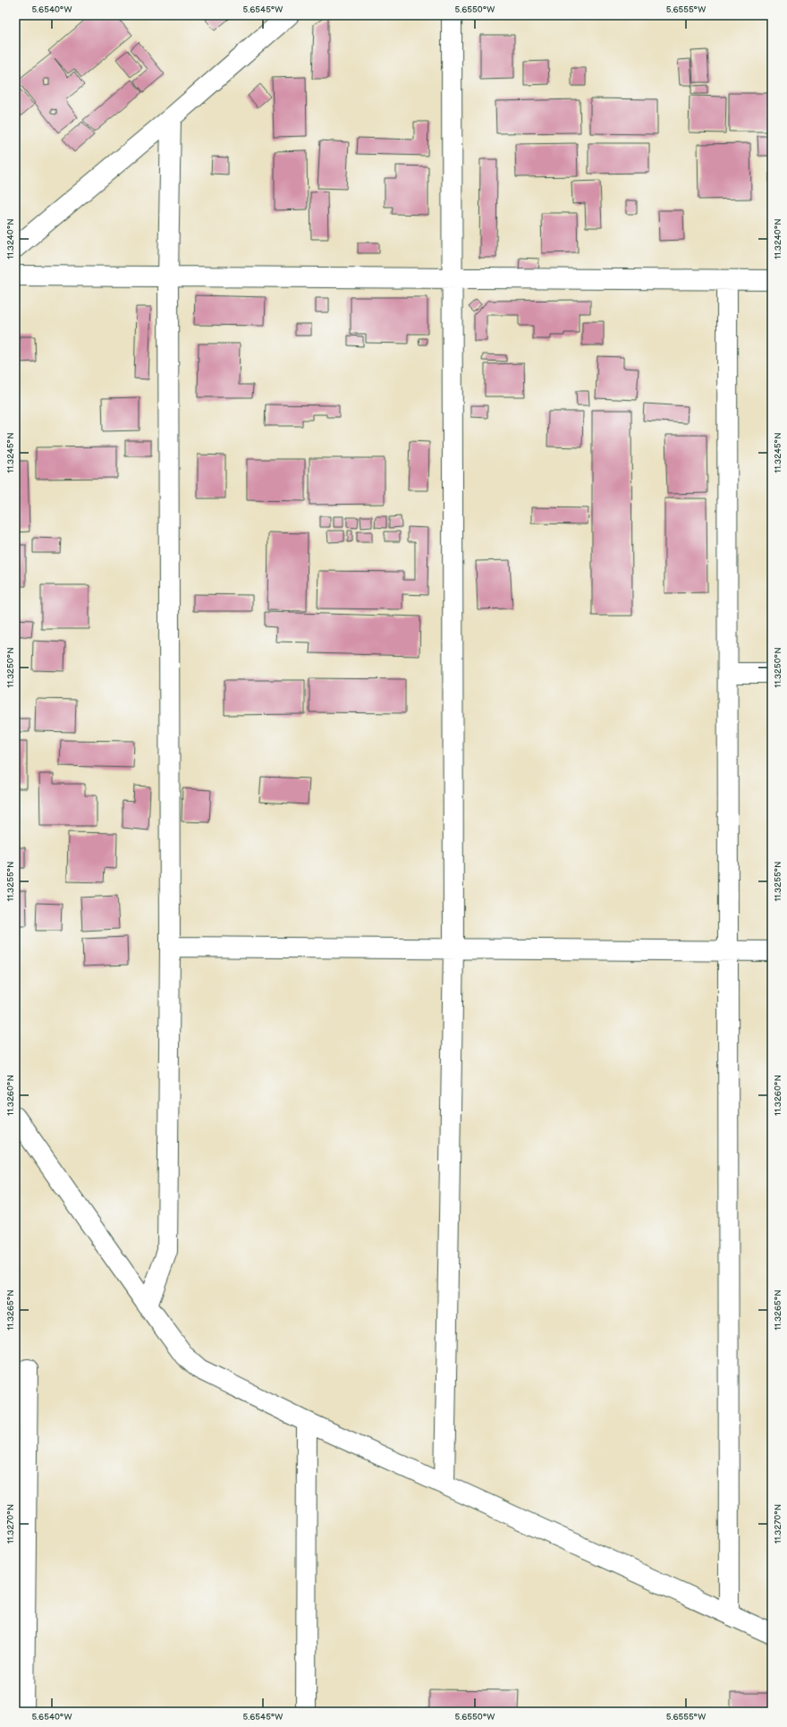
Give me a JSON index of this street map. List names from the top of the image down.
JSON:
{
  "coordinates": [
    "5.6540°W",
    "5.6545°W",
    "5.6550°W",
    "5.6555°W",
    "11.3240°N",
    "11.3245°N",
    "11.3250°N",
    "11.3255°N",
    "11.3260°N",
    "11.3265°N",
    "11.3270°N"
  ]
}
